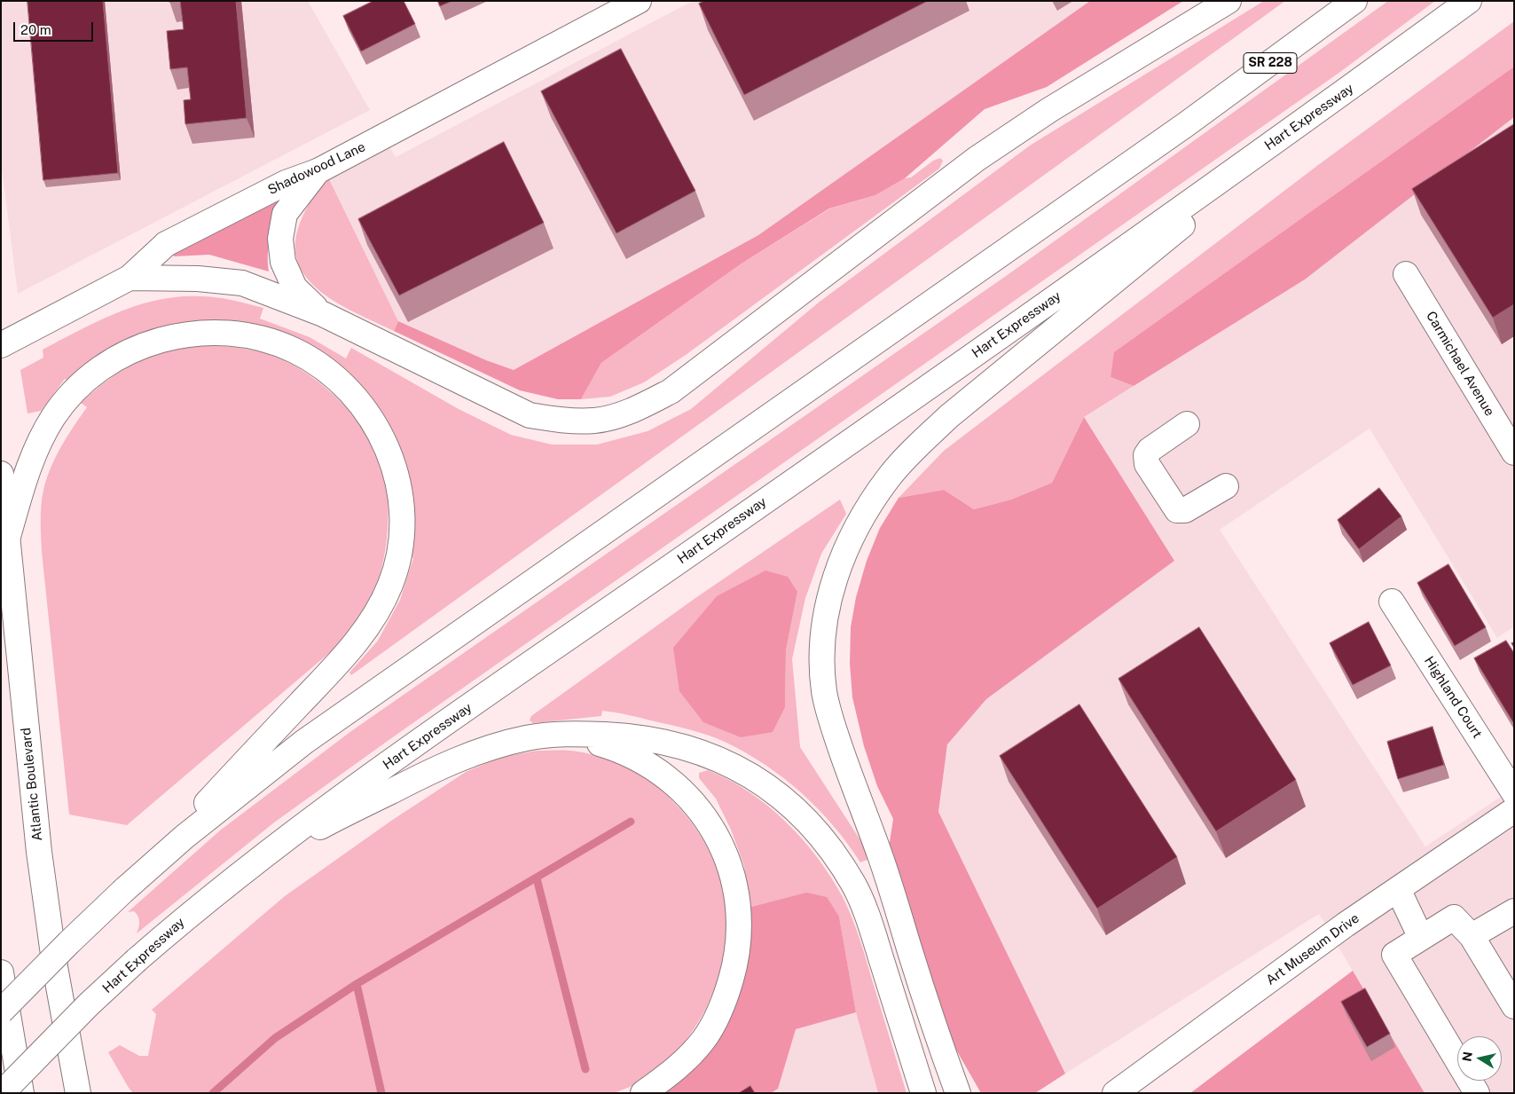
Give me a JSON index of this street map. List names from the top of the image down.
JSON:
{
  "streets": {
    "main road": [
      "SR 228",
      "Hart Expressway",
      "Shadowood Lane",
      "Carmichael Avenue",
      "Highland Court",
      "Atlantic Boulevard",
      "Art Museum Drive"
    ]
  },
  "scale_bar": "20 m",
  "north": "left"
}
